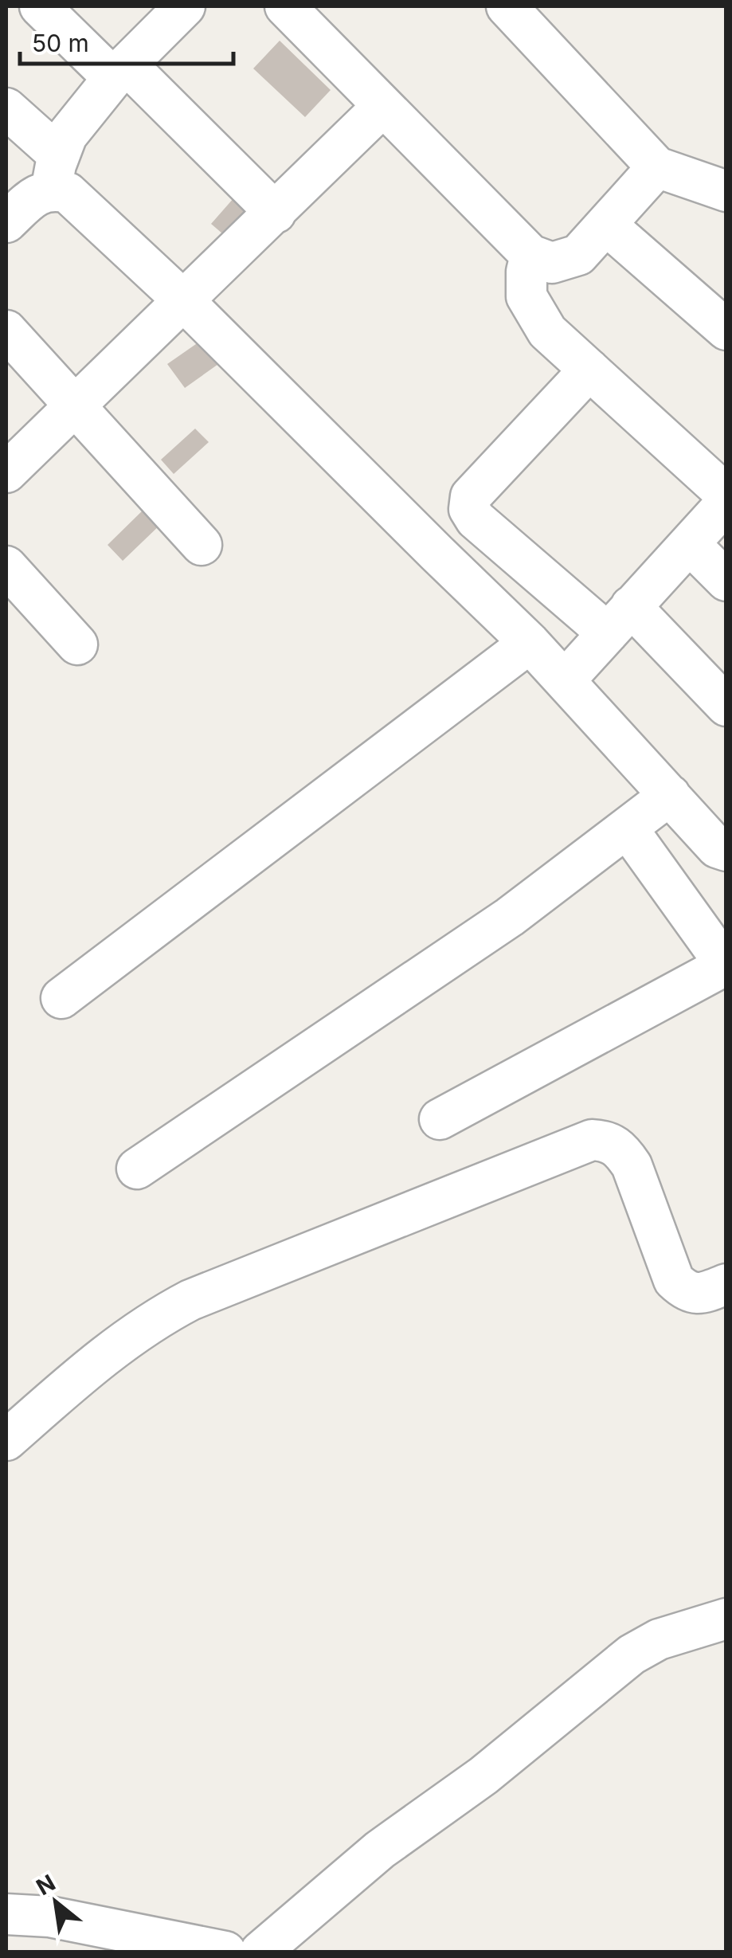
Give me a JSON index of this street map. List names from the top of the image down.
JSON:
{
  "scale_bar": "50 m",
  "north": "top left"
}
